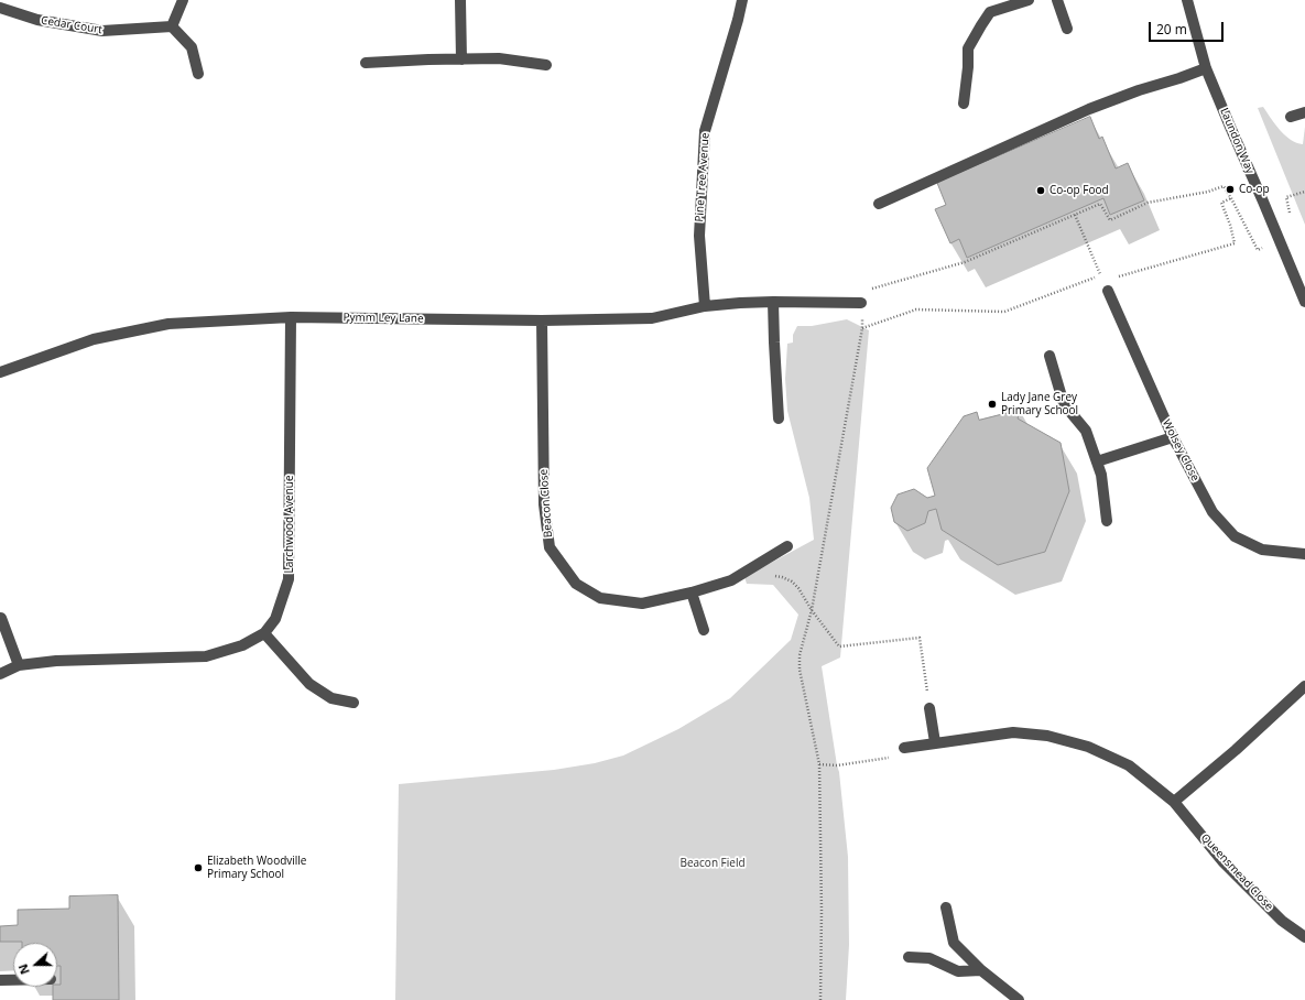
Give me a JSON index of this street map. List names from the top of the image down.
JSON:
{
  "streets": {
    "street": [
      "Cedar Court",
      "Laundon Way",
      "Pine Tree Avenue",
      "Pymm Ley Lane",
      "Wolsey Close",
      "Beacon Close",
      "Larchwood Avenue",
      "Queensmead Close"
    ]
  },
  "crossings": [
    ["Pine Tree Avenue", "Pymm Ley Lane"],
    ["Pymm Ley Lane", "Beacon Close"],
    ["Pymm Ley Lane", "Larchwood Avenue"]
  ],
  "parks": ["Beacon Field"],
  "places": [
    "Co-op",
    "Co-op Food",
    "Lady Jane Grey Primary School",
    "Elizabeth Woodville Primary School"
  ],
  "scale_bar": "20 m",
  "north": "left"
}
